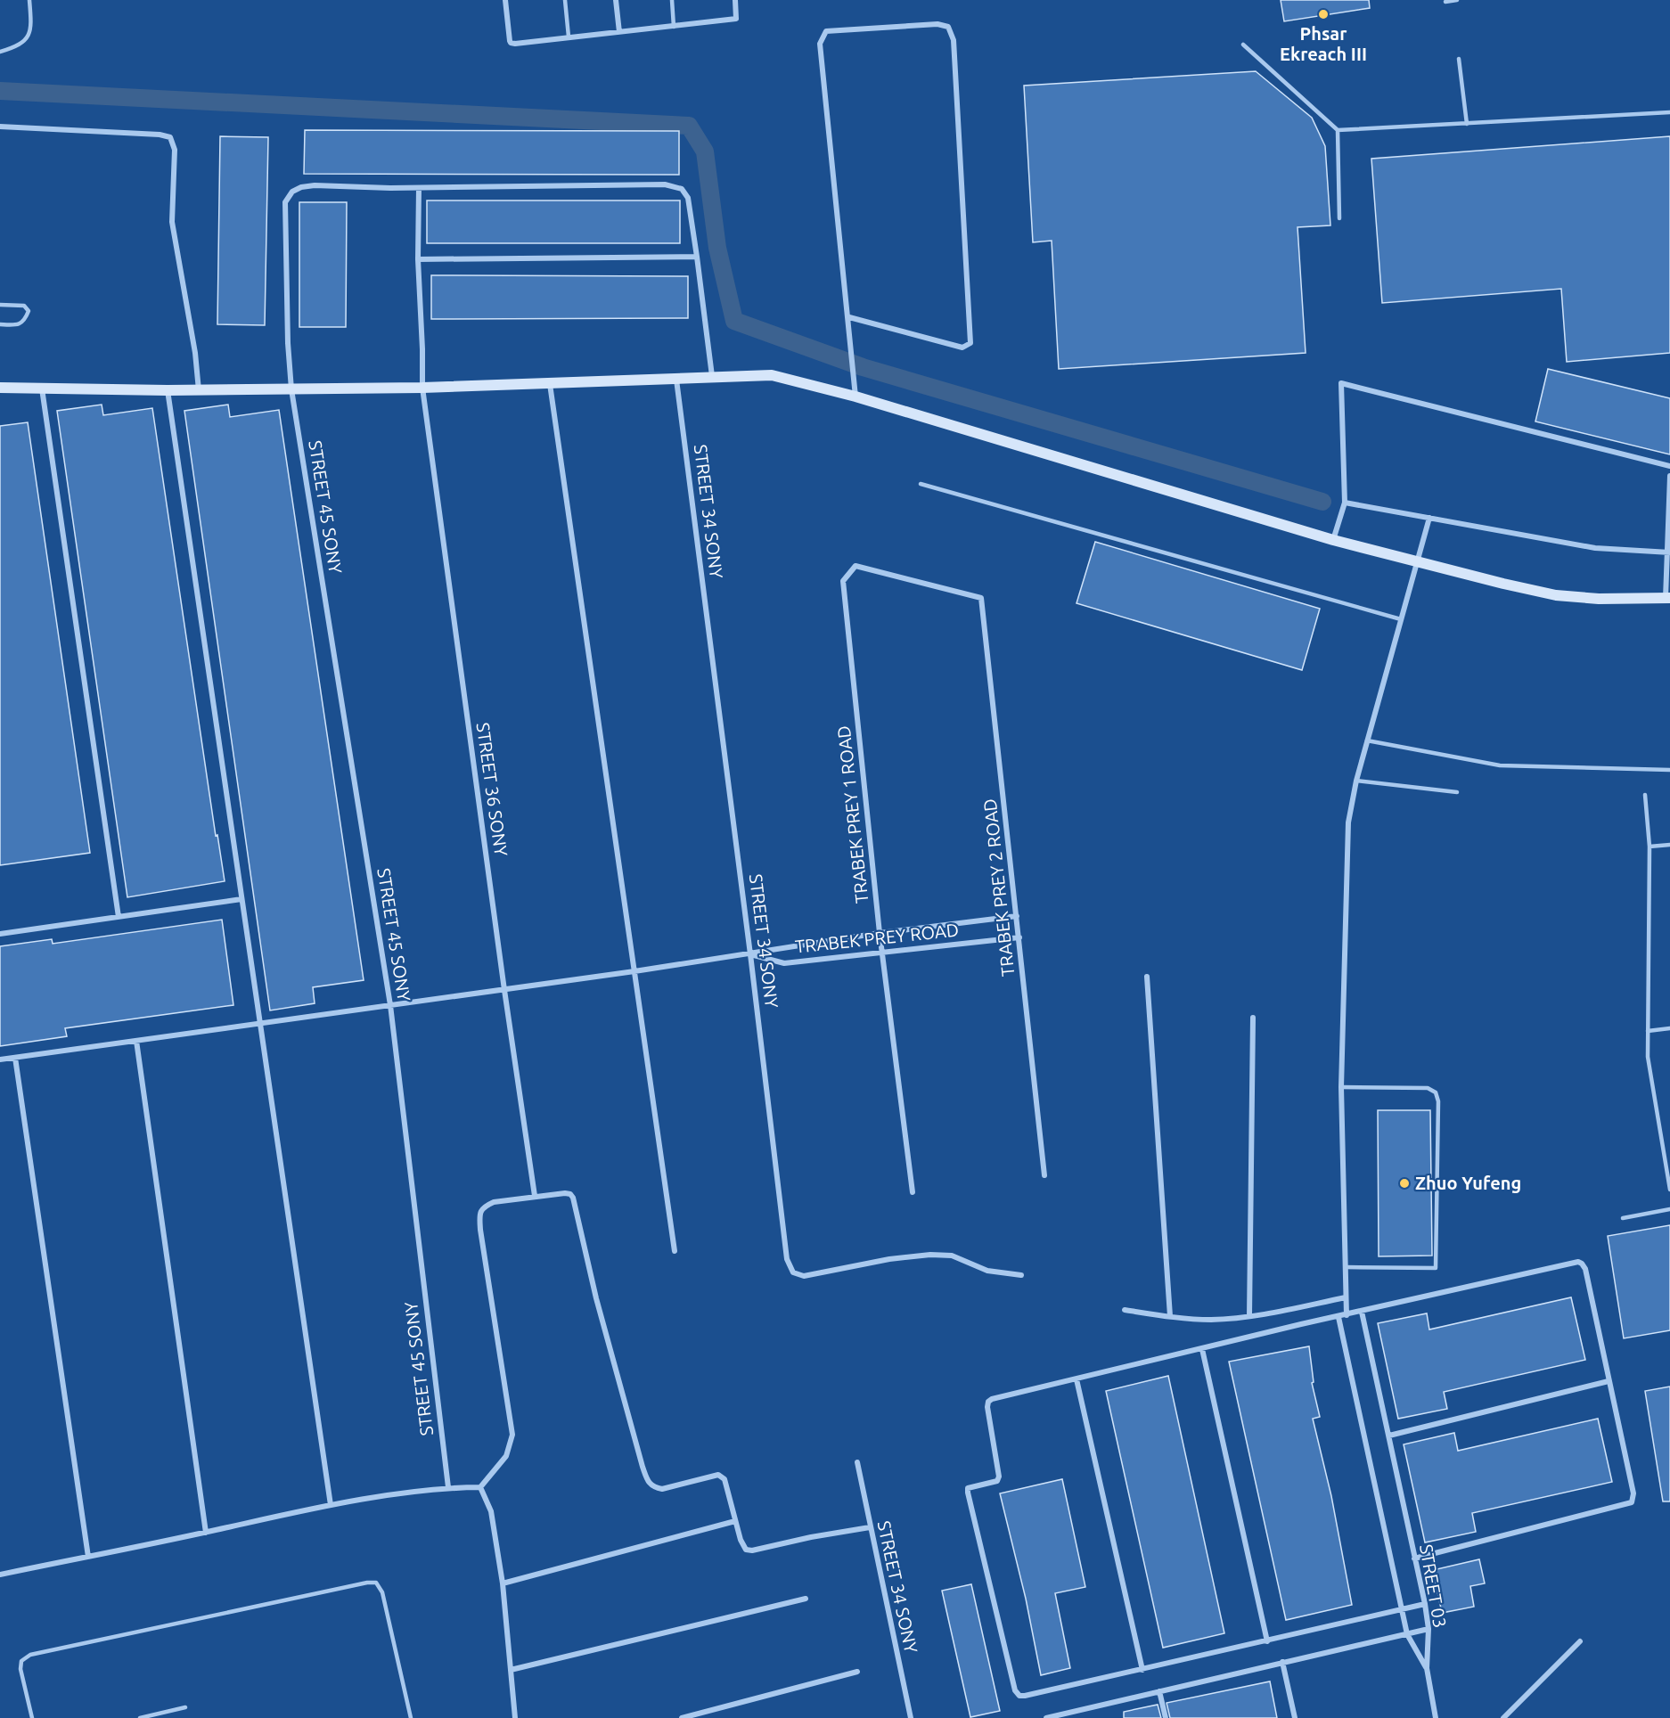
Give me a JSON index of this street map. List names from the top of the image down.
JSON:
{
  "streets": {
    "street": [
      "STREET 45 SONY",
      "STREET 34 SONY",
      "STREET 36 SONY",
      "TRABEK PREY 1 ROAD",
      "TRABEK PREY 2 ROAD",
      "TRABEK PREY ROAD",
      "STREET 03"
    ]
  },
  "crossings": [
    ["STREET 45 SONY", "STREET 36 SONY"],
    ["STREET 34 SONY", "TRABEK PREY ROAD"],
    ["TRABEK PREY 1 ROAD", "TRABEK PREY 2 ROAD"],
    ["TRABEK PREY 1 ROAD", "TRABEK PREY ROAD"],
    ["TRABEK PREY 2 ROAD", "TRABEK PREY ROAD"]
  ],
  "places": ["Phsar Ekreach III", "Zhuo Yufeng"]
}
